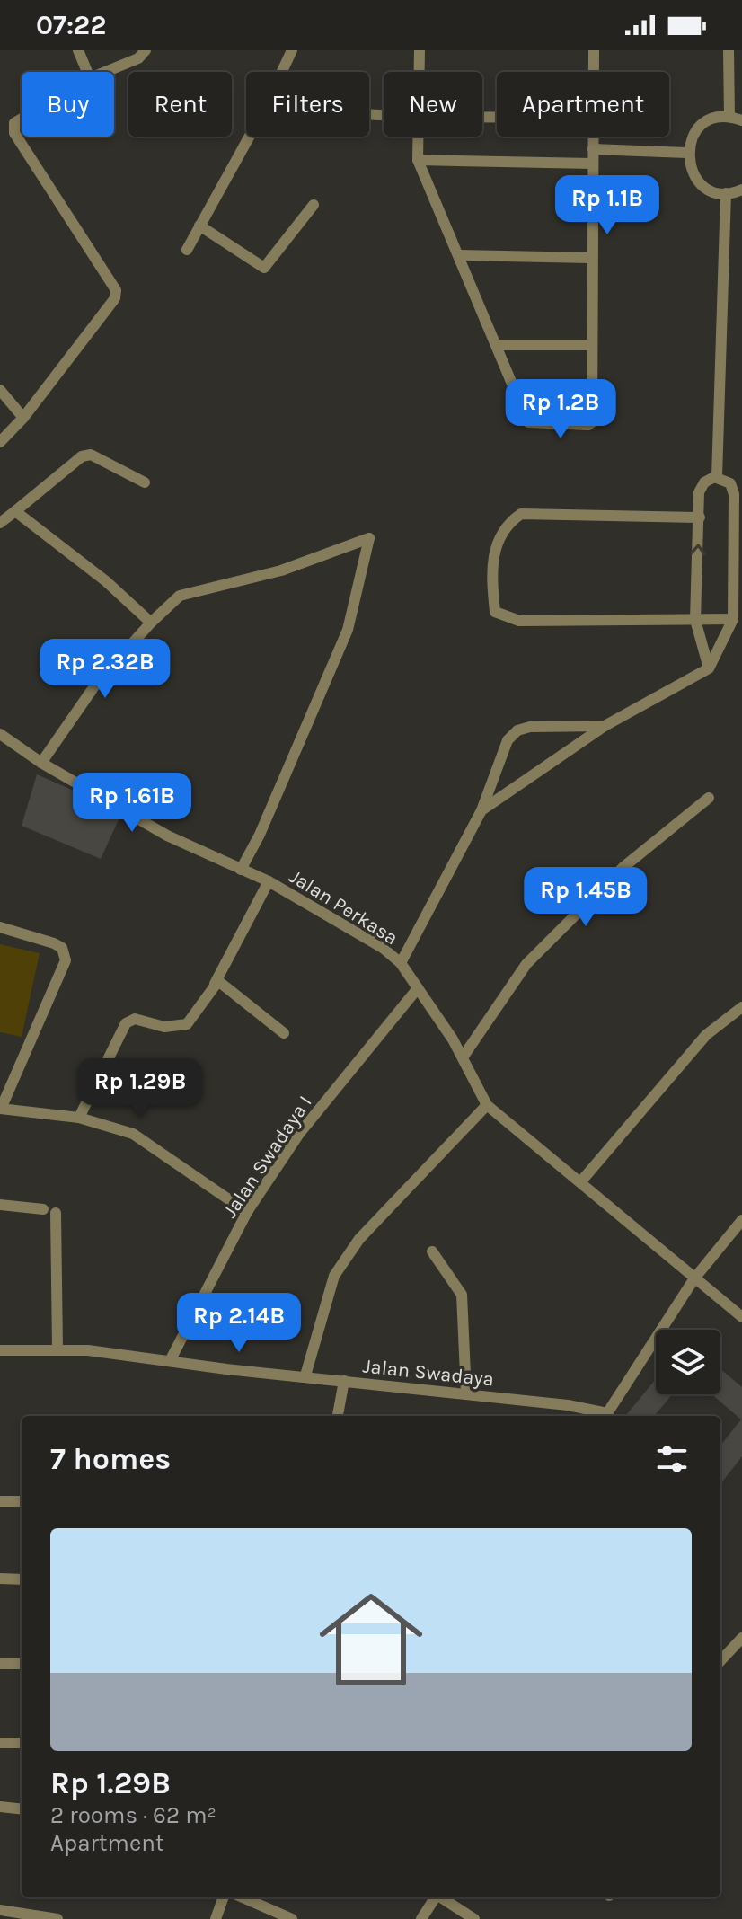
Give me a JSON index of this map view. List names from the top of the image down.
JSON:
{
  "streets": {
    "street": ["Jalan Perkasa", "Jalan Swadaya I", "Jalan Swadaya"]
  },
  "crossings": [
    ["Jalan Perkasa", "Jalan Swadaya I"],
    ["Jalan Perkasa", "Jalan Swadaya"],
    ["Jalan Swadaya I", "Jalan Swadaya"]
  ],
  "page": {
    "status": "07:22",
    "chip": [
      "Buy",
      "Rent",
      "Filters",
      "New",
      "Apartment"
    ],
    "price": [
      "Rp 1.1B",
      "Rp 1.2B",
      "Rp 2.32B",
      "Rp 1.61B",
      "Rp 1.45B",
      "Rp 1.29B",
      "Rp 2.14B"
    ],
    "heading": "7 homes",
    "list": [
      {
        "name": "Rp 1.29B",
        "note": "2 rooms · 62 m² · Apartment"
      }
    ]
  }
}
